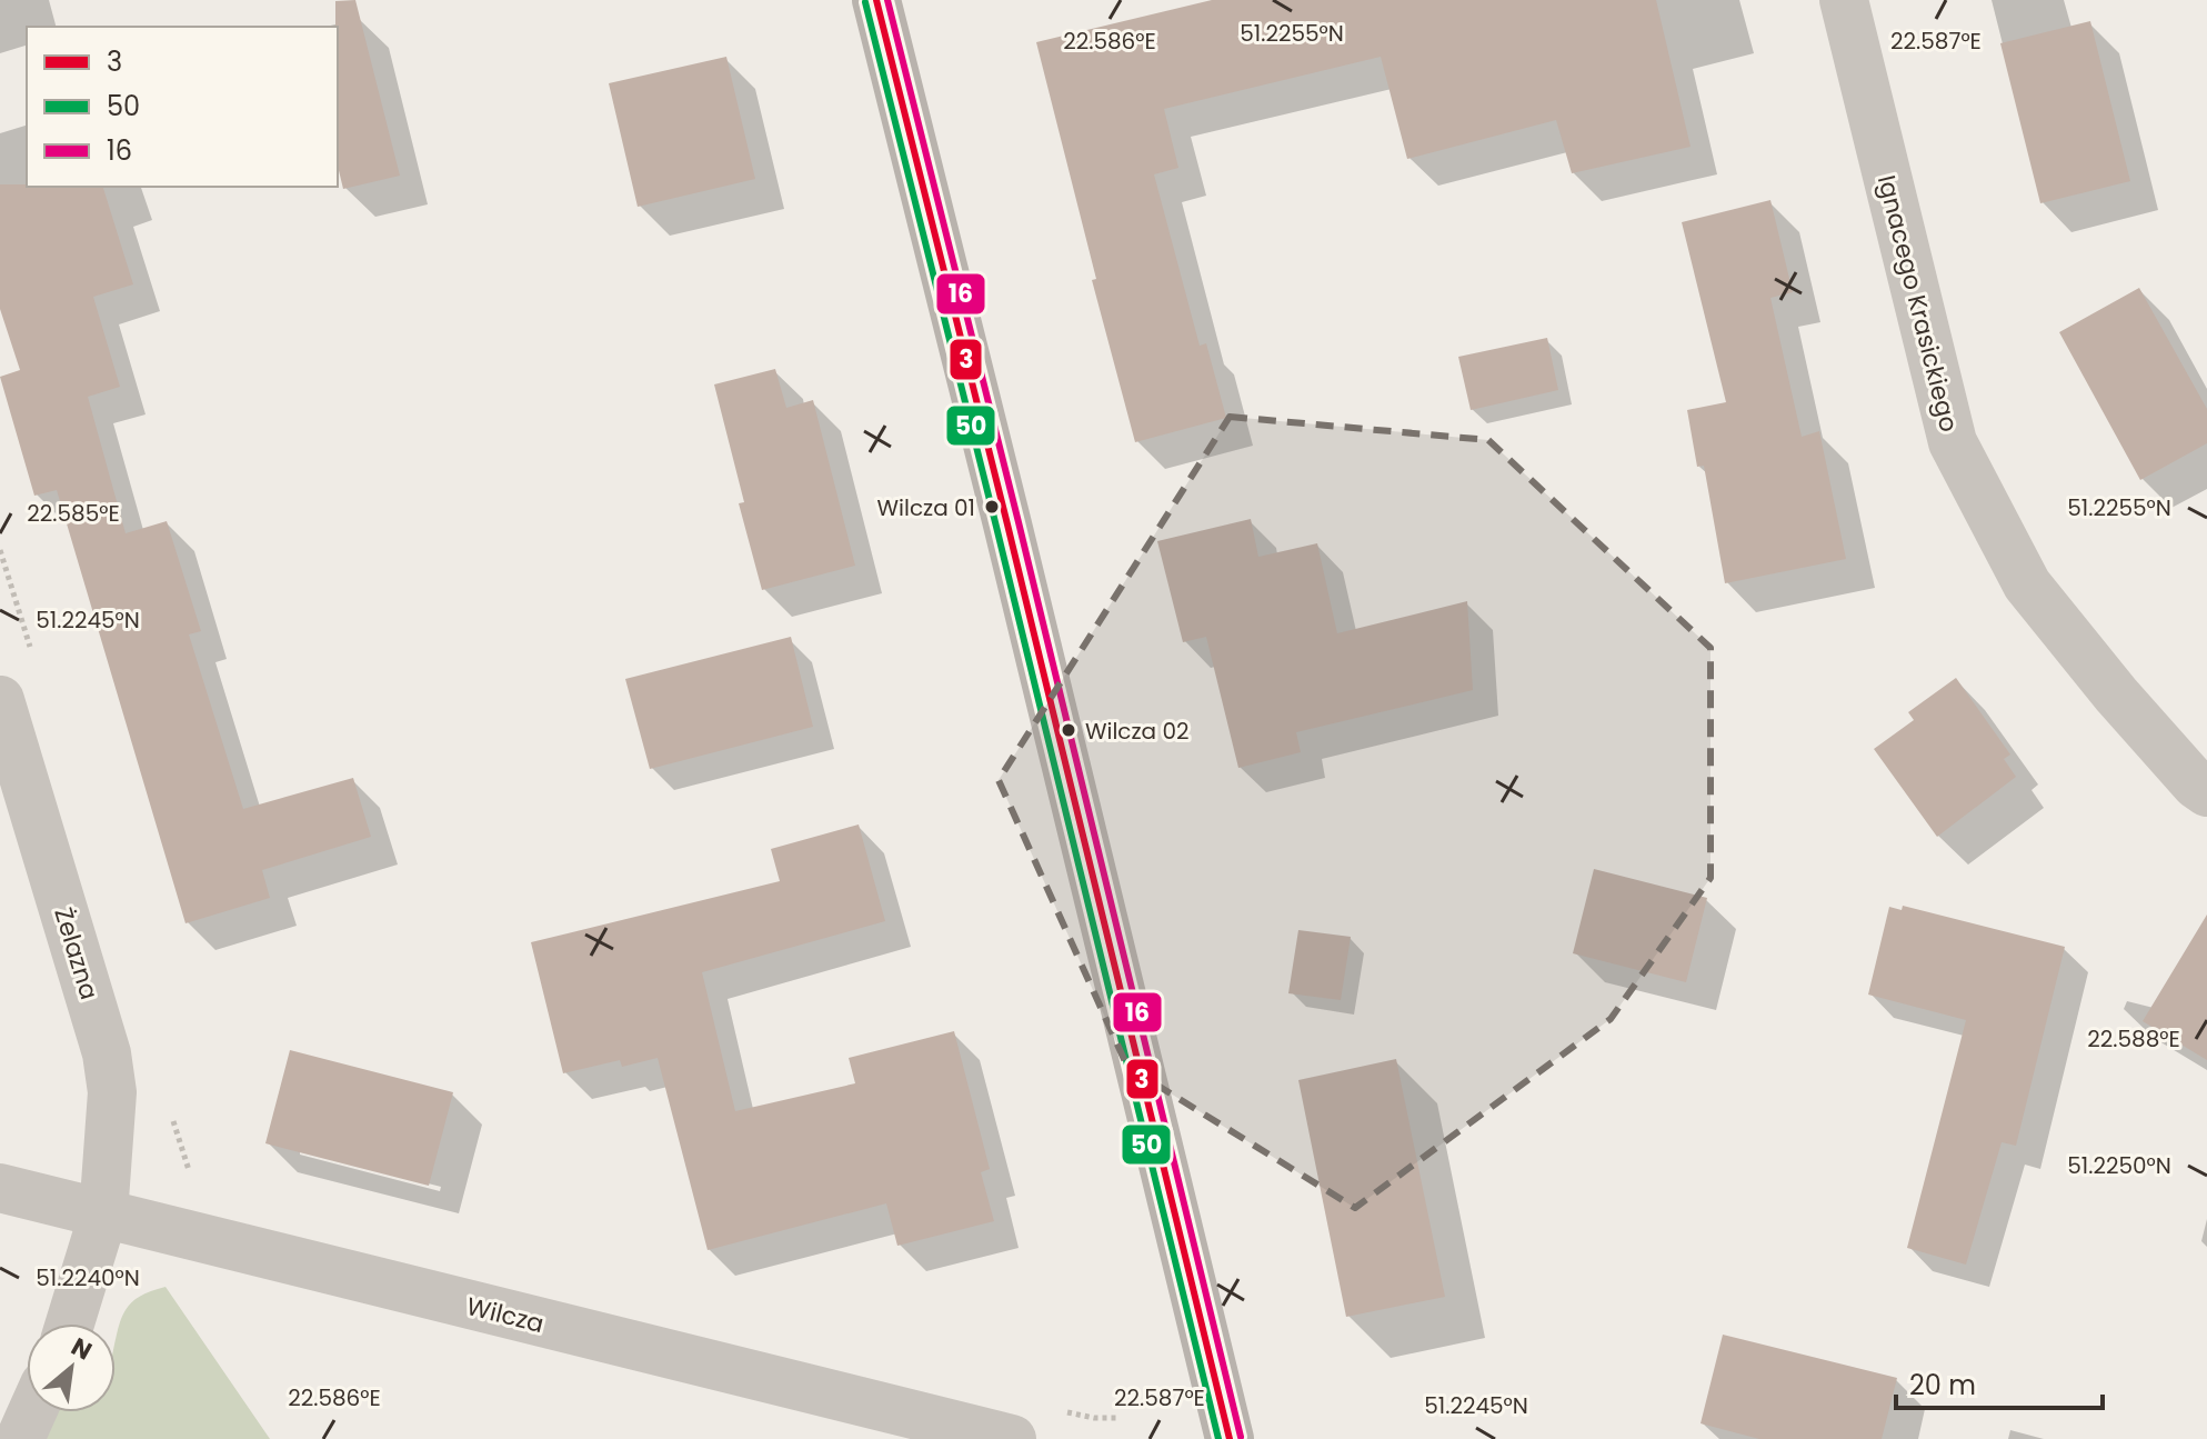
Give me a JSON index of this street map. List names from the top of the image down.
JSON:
{
  "streets": {
    "street": ["Ignacego Krasickiego", "Żelazna", "Wilcza"]
  },
  "crossings": [
    ["Żelazna", "Wilcza"]
  ],
  "places": ["Wilcza 01", "Wilcza 02"],
  "lines": ["transit line 3", "transit line 16", "transit line 50"],
  "legend": ["3", "50", "16"],
  "scale_bar": "20 m",
  "north": "top right",
  "coordinates": [
    "51.2255°N",
    "22.586°E",
    "22.587°E",
    "22.585°E",
    "51.2245°N",
    "22.588°E",
    "51.2250°N",
    "51.2240°N"
  ]
}
